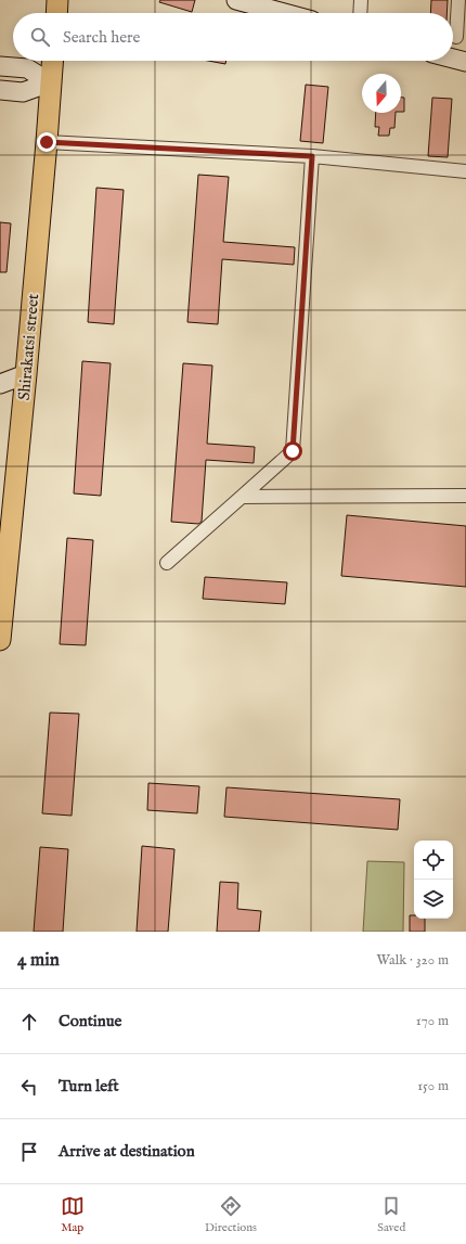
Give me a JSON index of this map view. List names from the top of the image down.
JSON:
{
  "streets": {
    "main road": ["Shirakatsi street"]
  },
  "north": "bottom",
  "page": {
    "search": "Search here",
    "heading": ["4 min", "Walk · 320 m"],
    "list": [
      ["Continue", "170 m"],
      ["Turn left", "150 m"],
      "Arrive at destination"
    ],
    "nav": ["Map", "Directions", "Saved"]
  }
}
